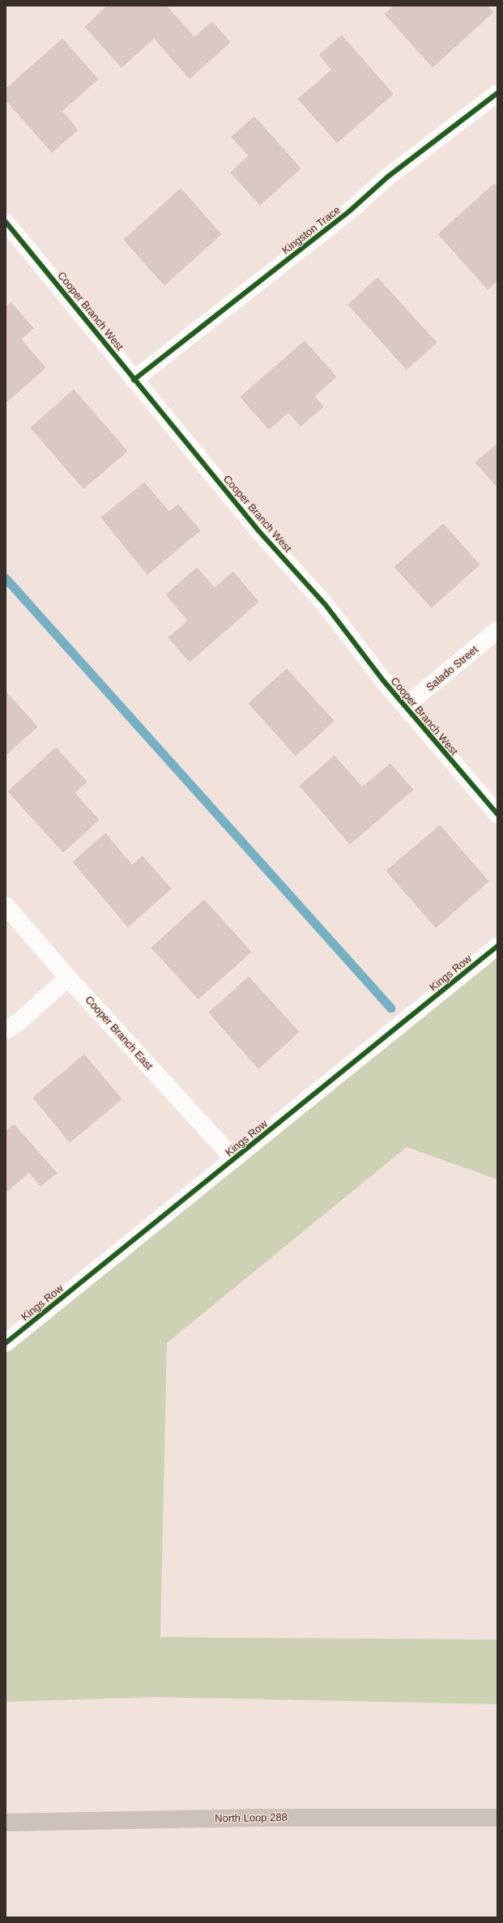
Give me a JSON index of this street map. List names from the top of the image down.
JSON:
{
  "streets": {
    "highway": ["North Loop 288"],
    "street": [
      "Kingston Trace",
      "Cooper Branch West",
      "Salado Street",
      "Kings Row",
      "Cooper Branch East"
    ]
  },
  "crossings": [
    ["Kingston Trace", "Cooper Branch West"],
    ["Cooper Branch West", "Salado Street"],
    ["Kings Row", "Cooper Branch East"]
  ]
}
